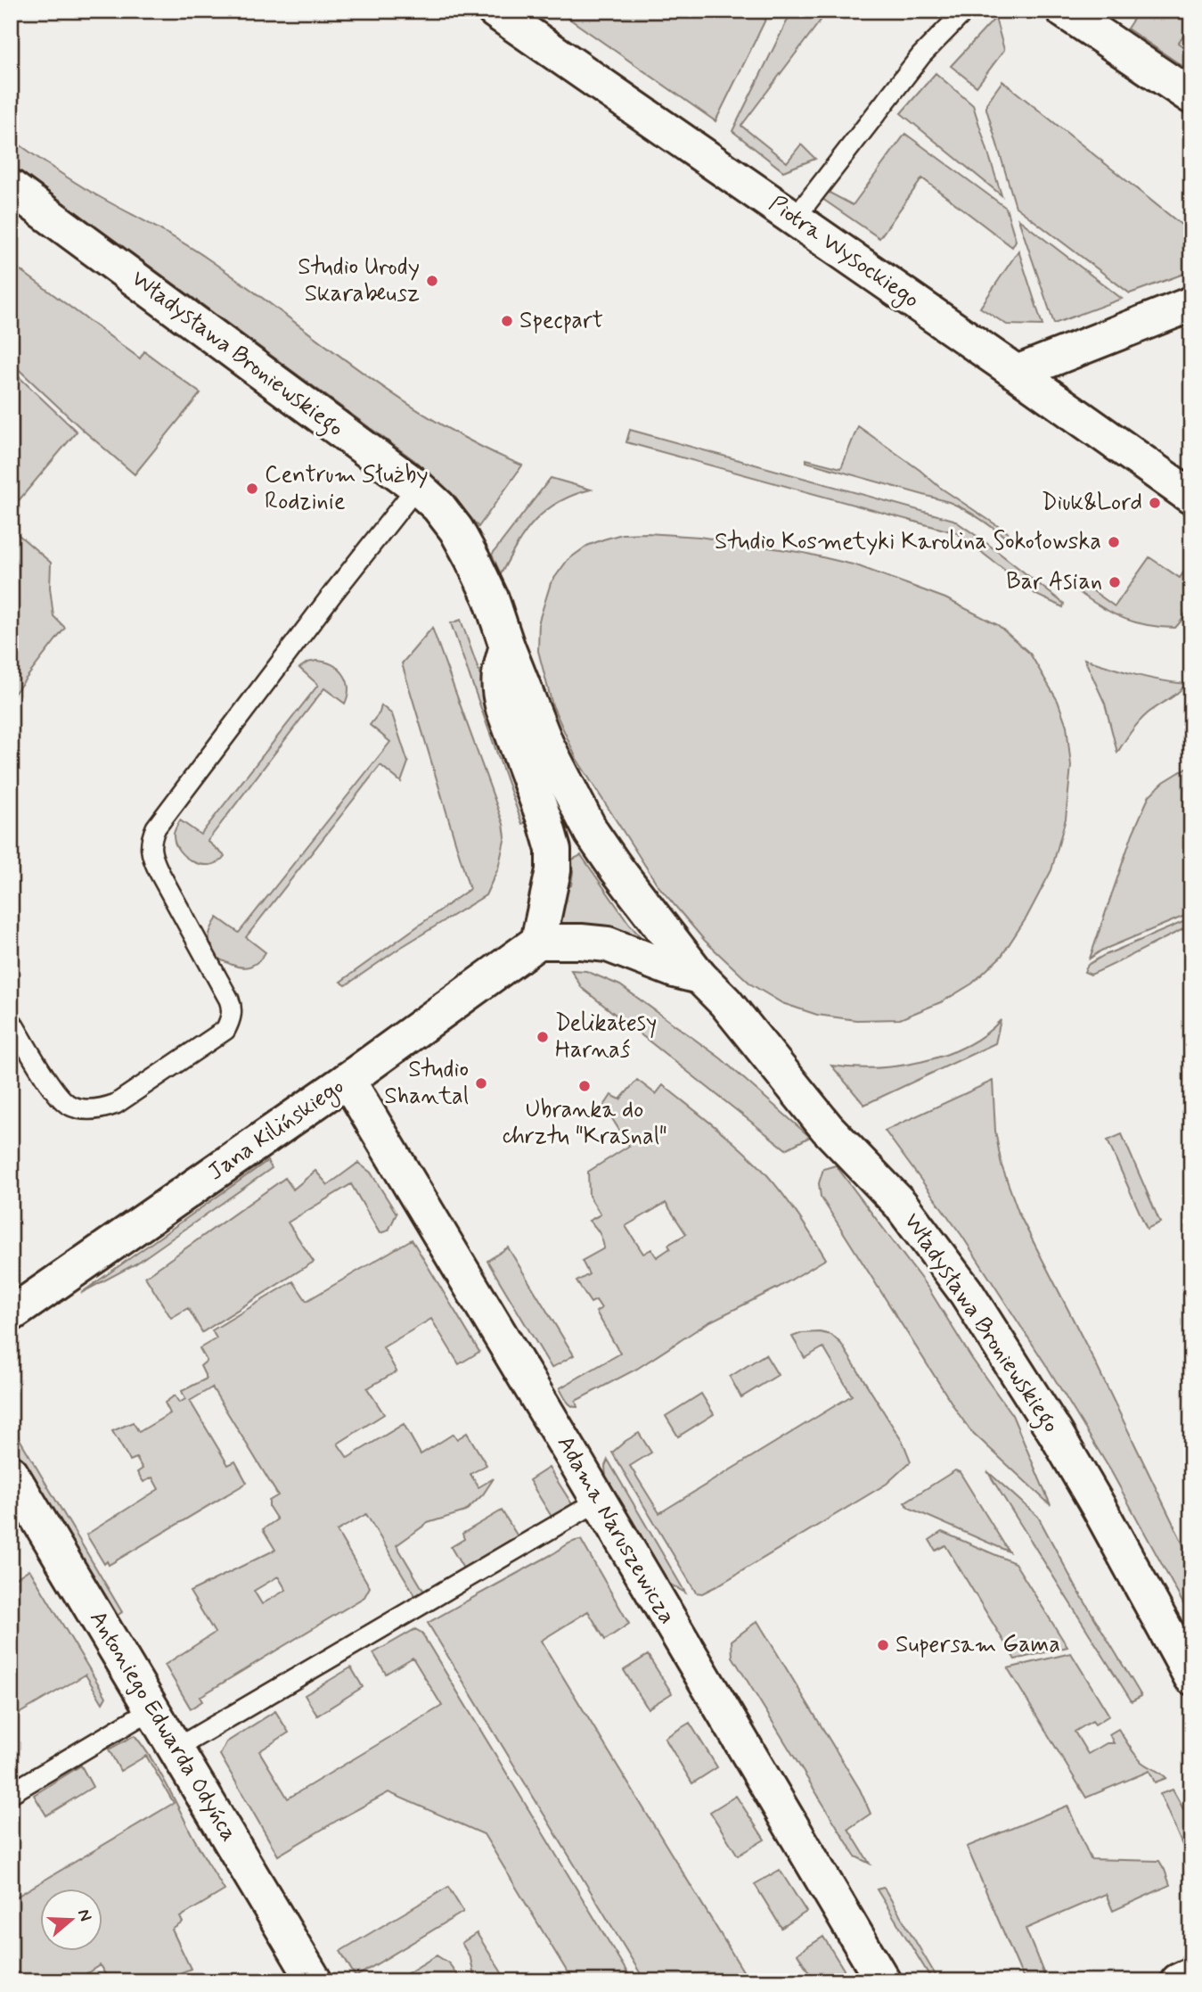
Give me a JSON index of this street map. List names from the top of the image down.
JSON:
{
  "streets": {
    "street": [
      "Piotra Wysockiego",
      "Władysława Broniewskiego",
      "Jana Kilińskiego",
      "Adama Naruszewicza",
      "Antoniego Edwarda Odyńca"
    ]
  },
  "crossings": [
    ["Jana Kilińskiego", "Adama Naruszewicza"]
  ],
  "places": [
    "Studio Urody Skarabeusz",
    "Specpart",
    "Centrum Służby Rodzinie",
    "Diuk&Lord",
    "Studio Kosmetyki Karolina Sokołowska",
    "Bar Asian",
    "Delikatesy Harnaś",
    "Studio Shantal",
    "Ubranka do chrztu \"Krasnal\"",
    "Supersam Gama"
  ],
  "north": "right"
}
